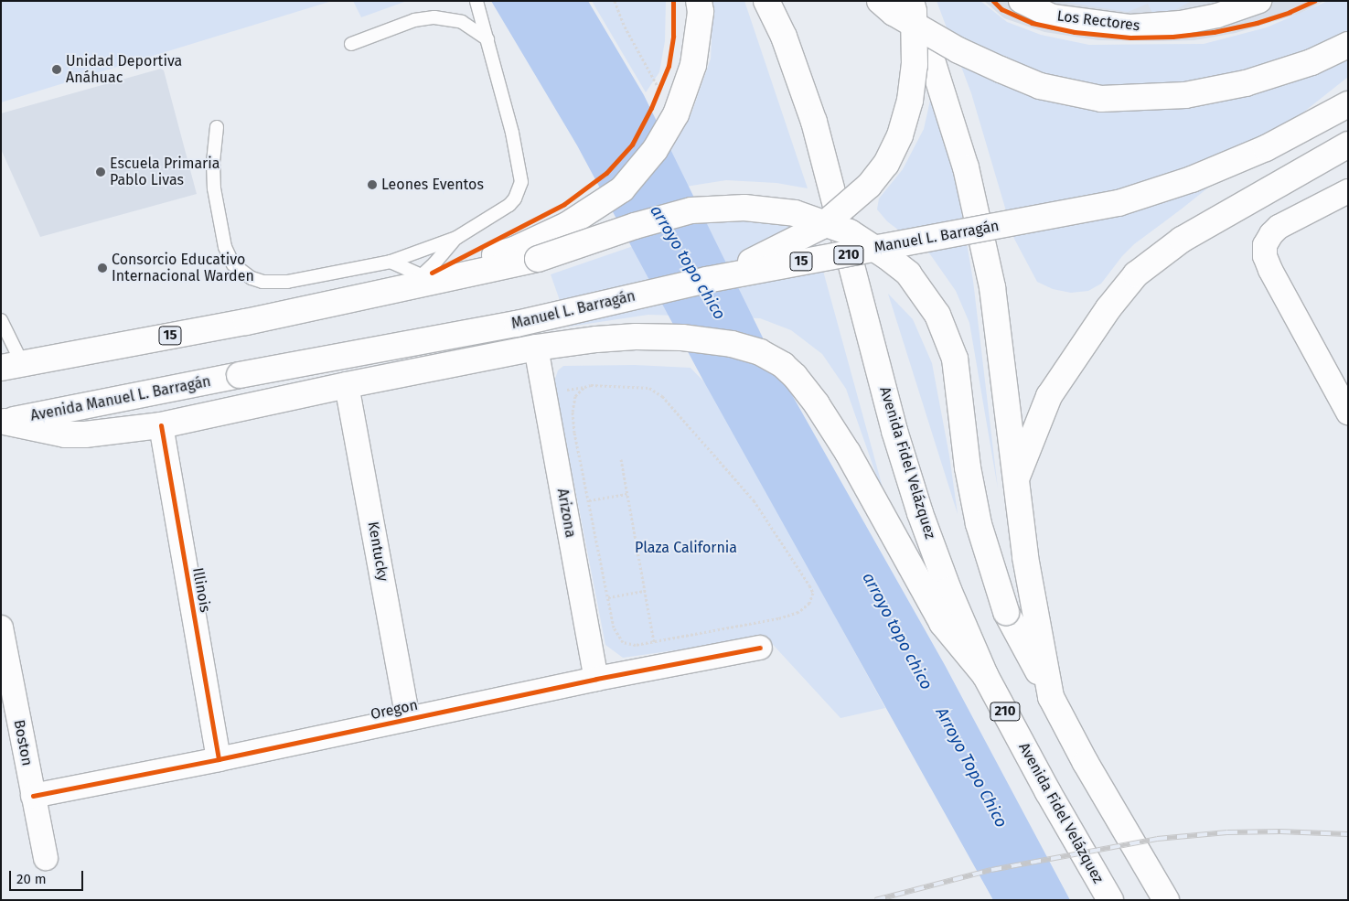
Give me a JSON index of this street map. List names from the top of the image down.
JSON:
{
  "streets": {
    "highway": [
      "Manuel L. Barragán",
      "210",
      "15",
      "Avenida Manuel L. Barragán",
      "Avenida Fidel Velázquez"
    ],
    "street": [
      "Los Rectores",
      "Arizona",
      "Kentucky",
      "Illinois",
      "Oregon",
      "Boston"
    ]
  },
  "crossings": [
    ["Manuel L. Barragán", "Avenida Manuel L. Barragán"],
    ["Arizona", "Oregon"],
    ["Kentucky", "Oregon"],
    ["Illinois", "Oregon"],
    ["Oregon", "Boston"]
  ],
  "water": ["arroyo topo chico", "Arroyo Topo Chico"],
  "parks": ["Plaza California"],
  "places": [
    "Unidad Deportiva Anáhuac",
    "Escuela Primaria Pablo Livas",
    "Leones Eventos",
    "Consorcio Educativo Internacional Warden"
  ],
  "scale_bar": "20 m"
}
